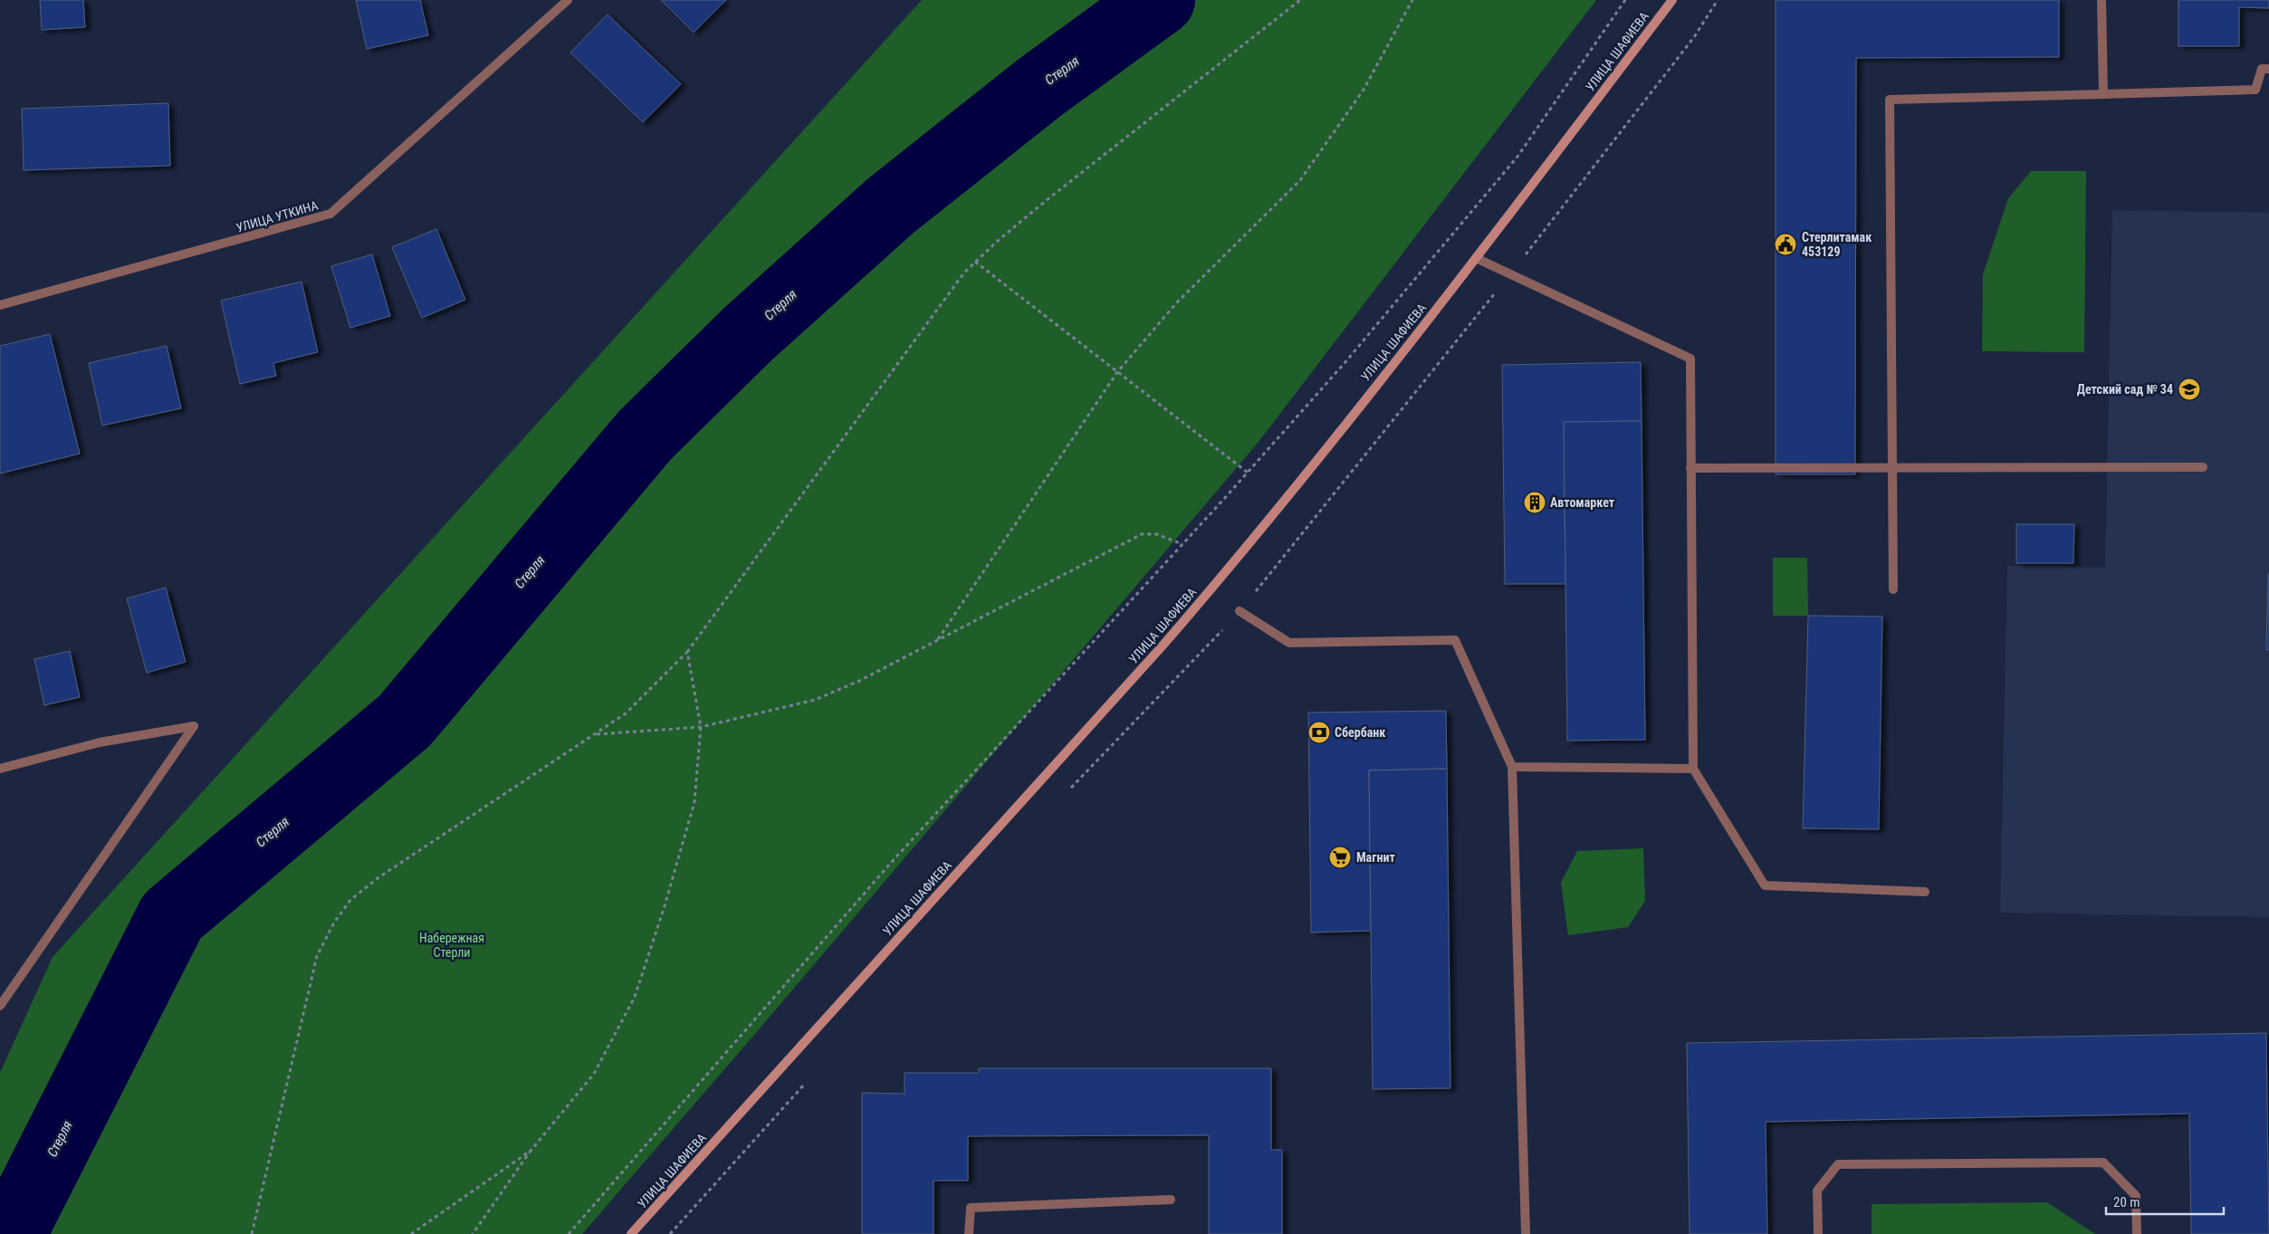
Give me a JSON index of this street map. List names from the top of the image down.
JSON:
{
  "streets": {
    "street": ["УЛИЦА ШАФИЕВА", "УЛИЦА УТКИНА"]
  },
  "water": ["Стерля"],
  "parks": ["Набережная Стерли"],
  "places": {
    "public building": ["Стерлитамак 453129"],
    "school or university": ["Детский сад № 34"],
    "building": ["Автомаркет"],
    "bank": ["Сбербанк"],
    "supermarket": ["Магнит"]
  },
  "scale_bar": "20 m"
}
